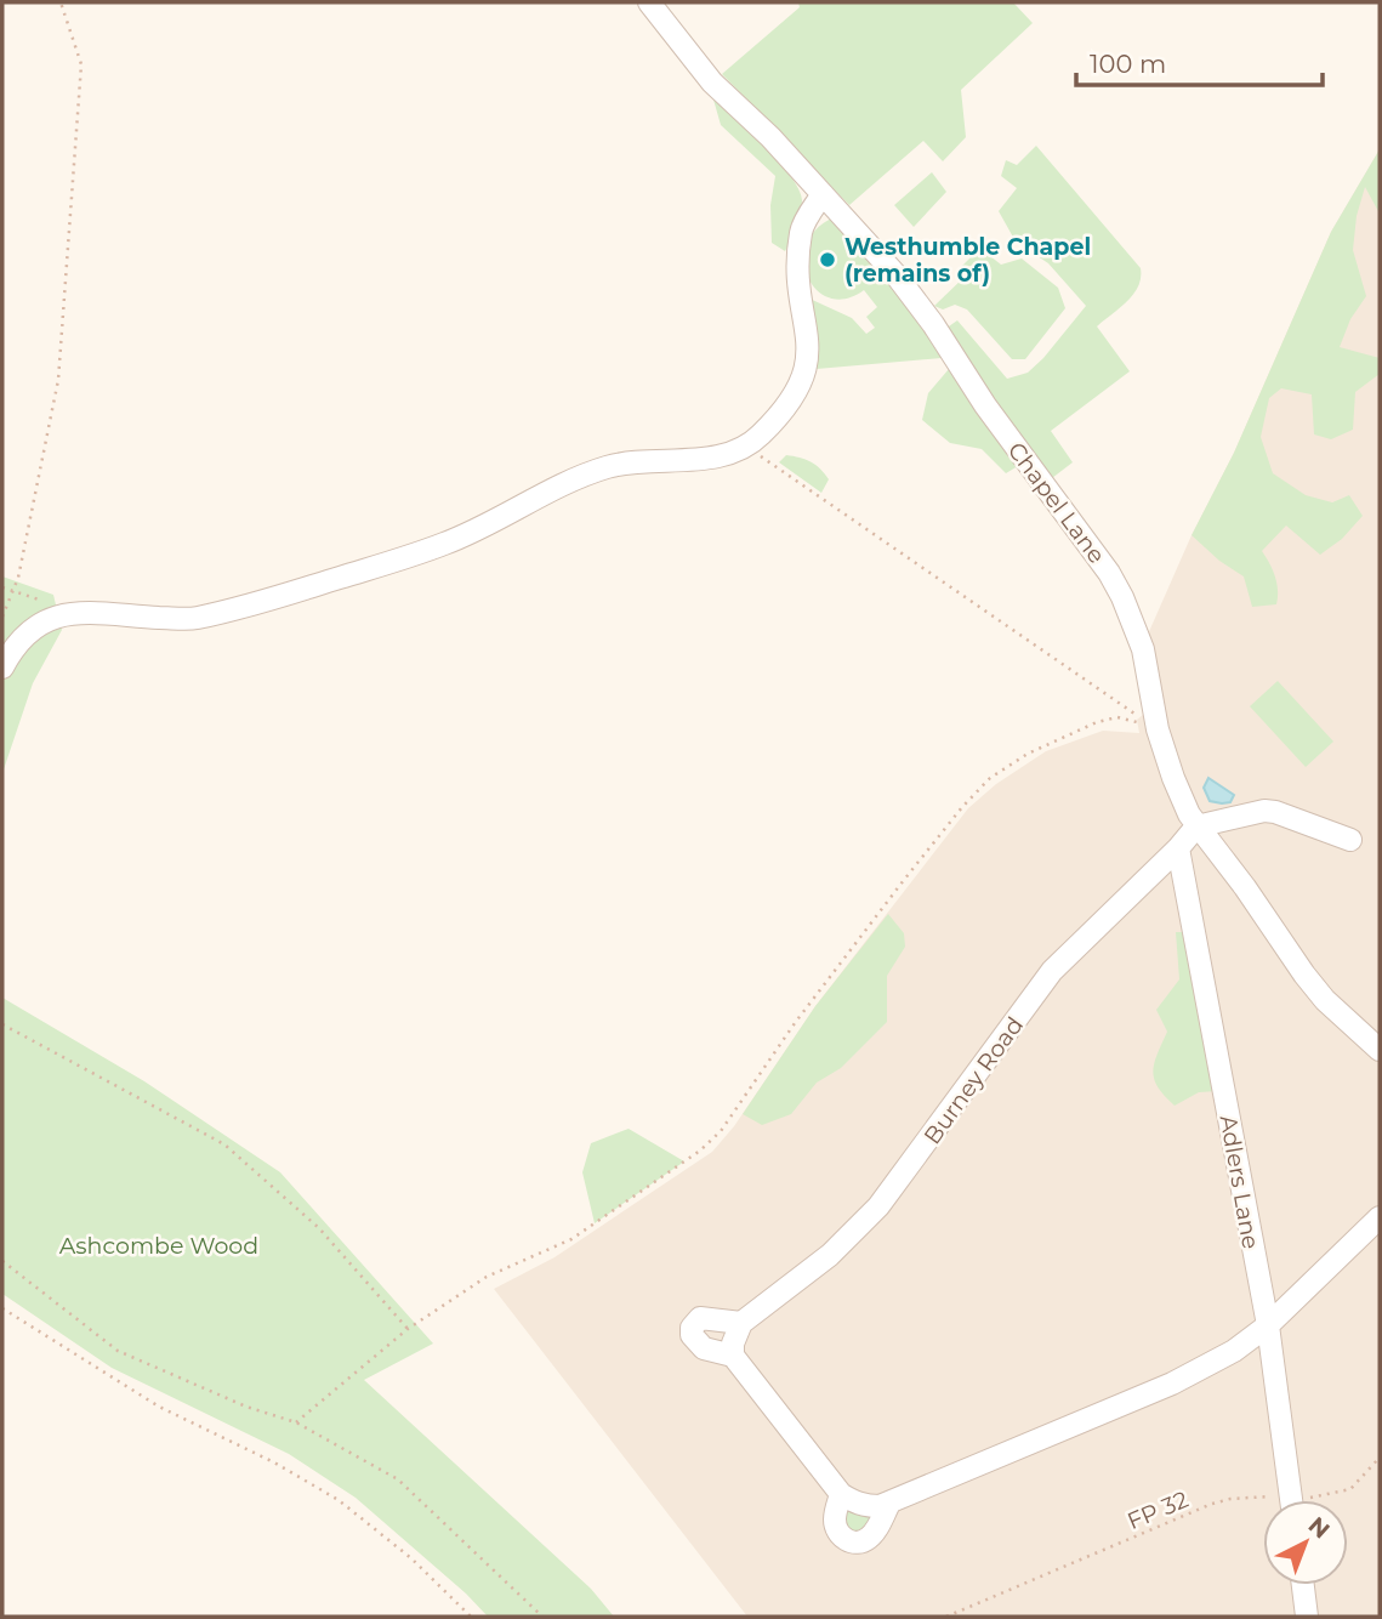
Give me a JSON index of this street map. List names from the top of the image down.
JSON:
{
  "streets": {
    "street": ["Chapel Lane", "Burney Road", "Adlers Lane"],
    "path": ["FP 32"]
  },
  "crossings": [
    ["Chapel Lane", "Burney Road"],
    ["Burney Road", "Adlers Lane"]
  ],
  "parks": ["Ashcombe Wood"],
  "places": ["Westhumble Chapel (remains of)"],
  "scale_bar": "100 m",
  "north": "top right"
}
